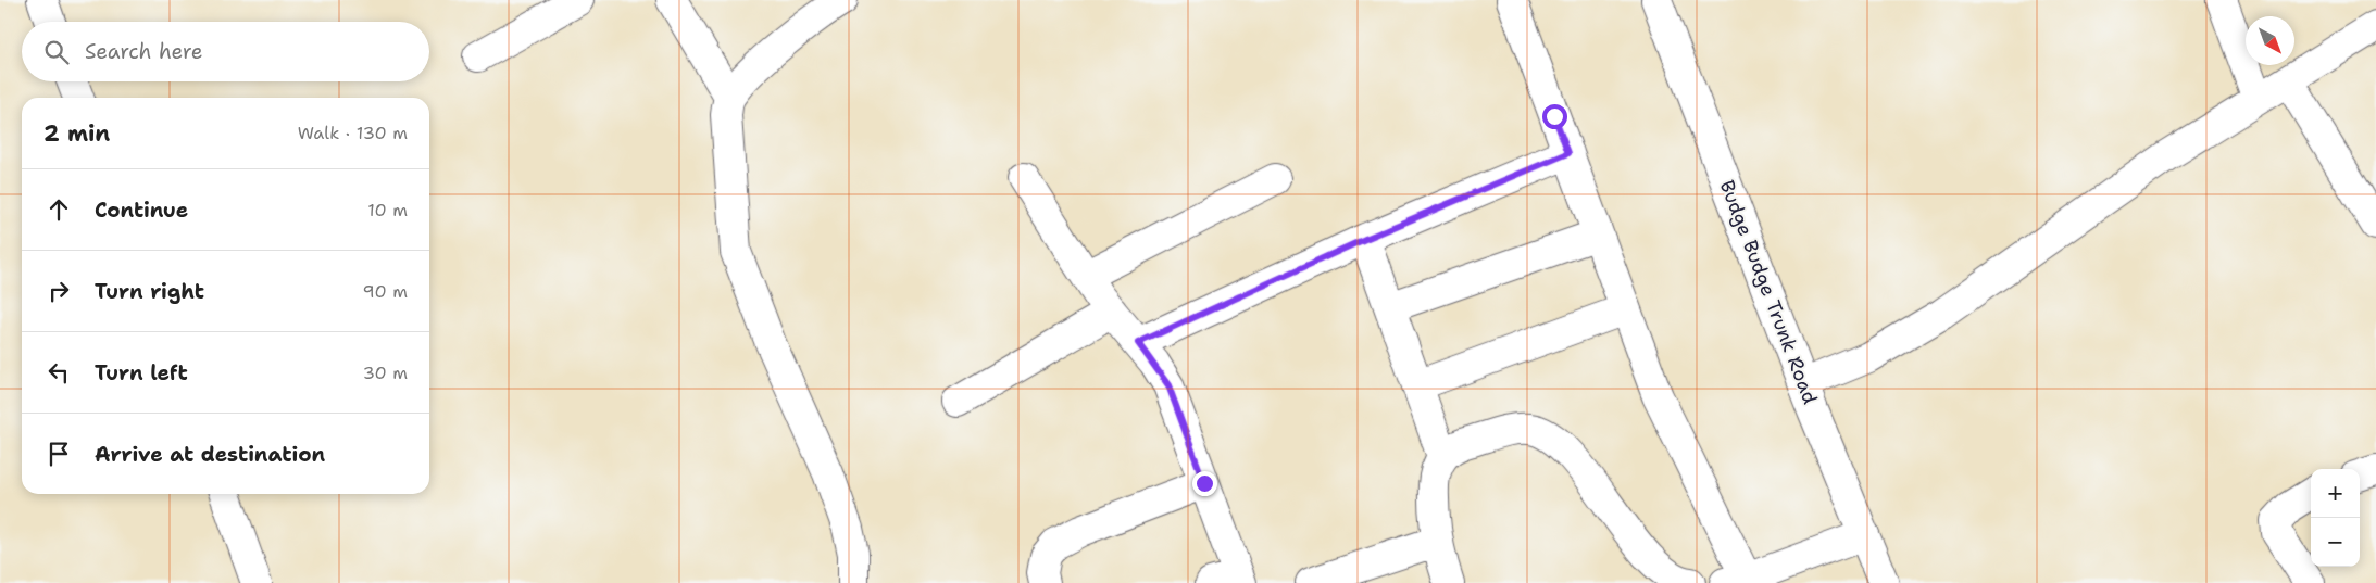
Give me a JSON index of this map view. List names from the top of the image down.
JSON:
{
  "streets": {
    "street": ["Budge Budge Trunk Road"]
  },
  "north": "bottom right",
  "page": {
    "search": "Search here",
    "heading": ["2 min", "Walk · 130 m"],
    "list": [
      ["Continue", "10 m"],
      ["Turn right", "90 m"],
      ["Turn left", "30 m"],
      "Arrive at destination"
    ],
    "map_buttons": ["+", "−"]
  }
}
